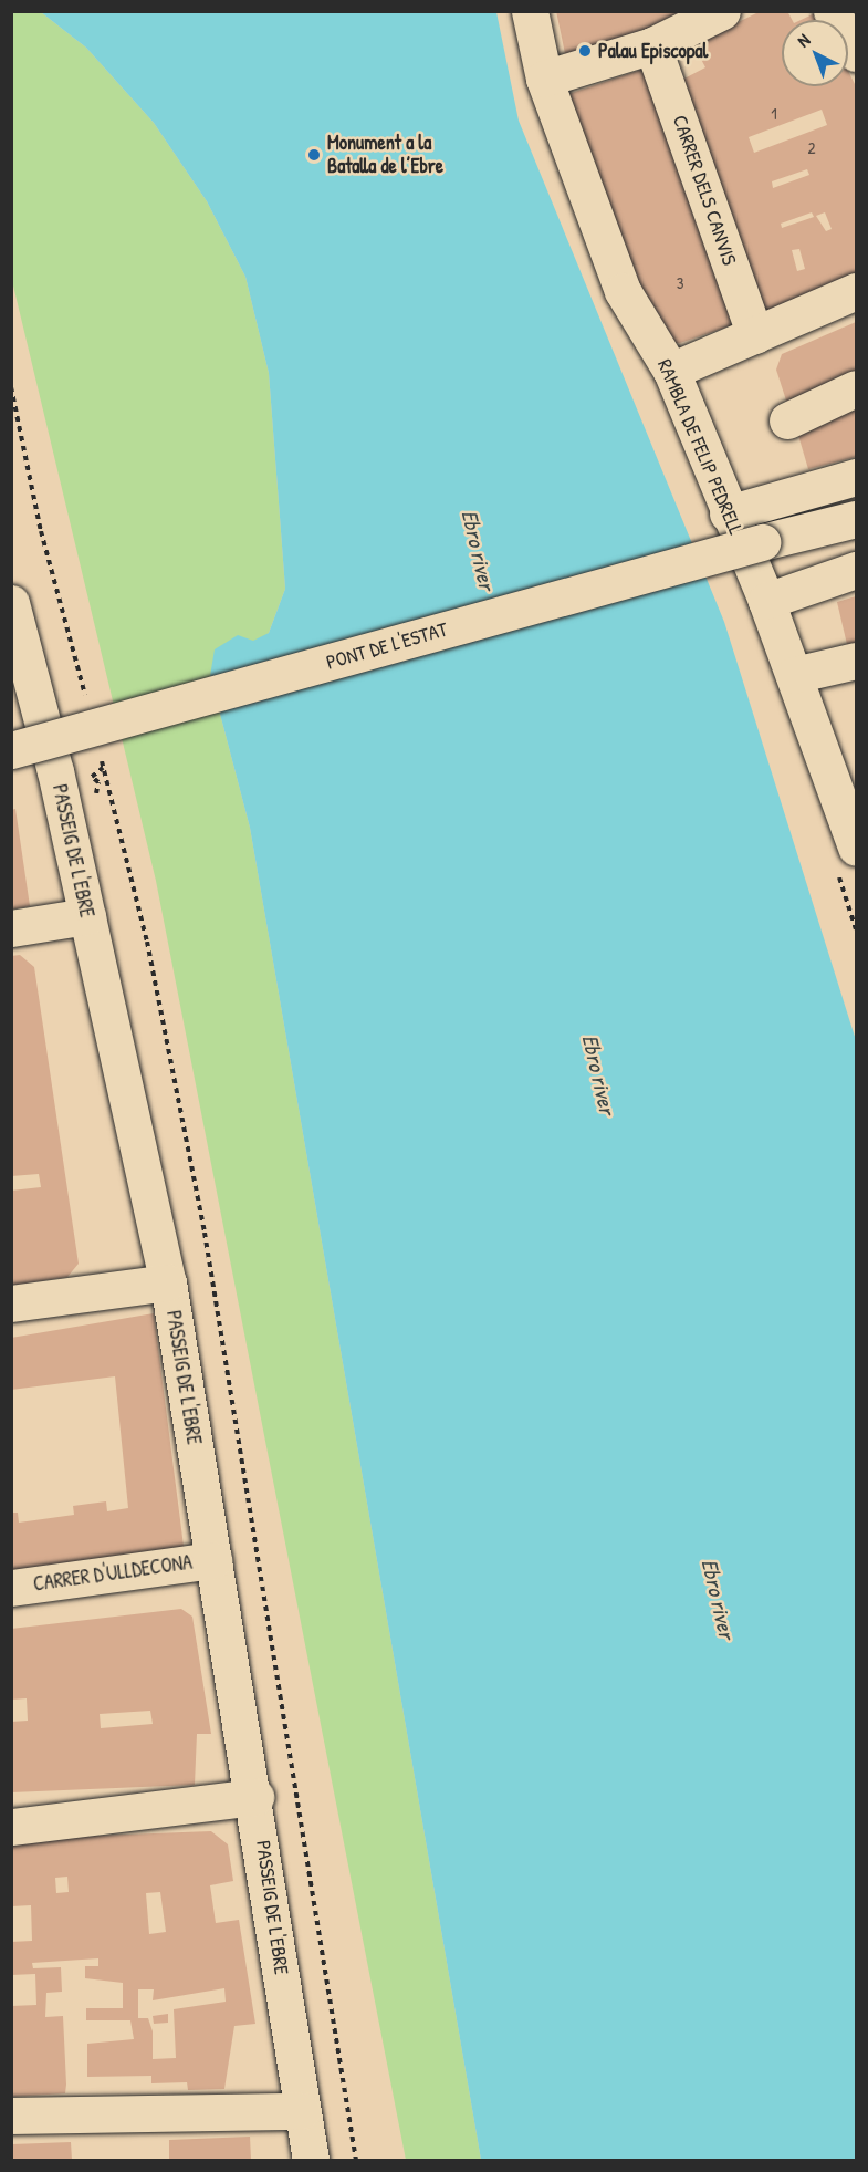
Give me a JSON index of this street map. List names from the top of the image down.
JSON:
{
  "streets": {
    "street": [
      "CARRER DELS CANVIS",
      "RAMBLA DE FELIP PEDRELL",
      "PONT DE L'ESTAT",
      "PASSEIG DE L'EBRE",
      "CARRER D'ULLDECONA"
    ]
  },
  "crossings": [
    ["PASSEIG DE L'EBRE", "CARRER D'ULLDECONA"]
  ],
  "water": ["Ebro river"],
  "places": ["Palau Episcopal", "Monument a la Batalla de l’Ebre"],
  "house_numbers": ["1", "2", "3"],
  "north": "top left"
}
